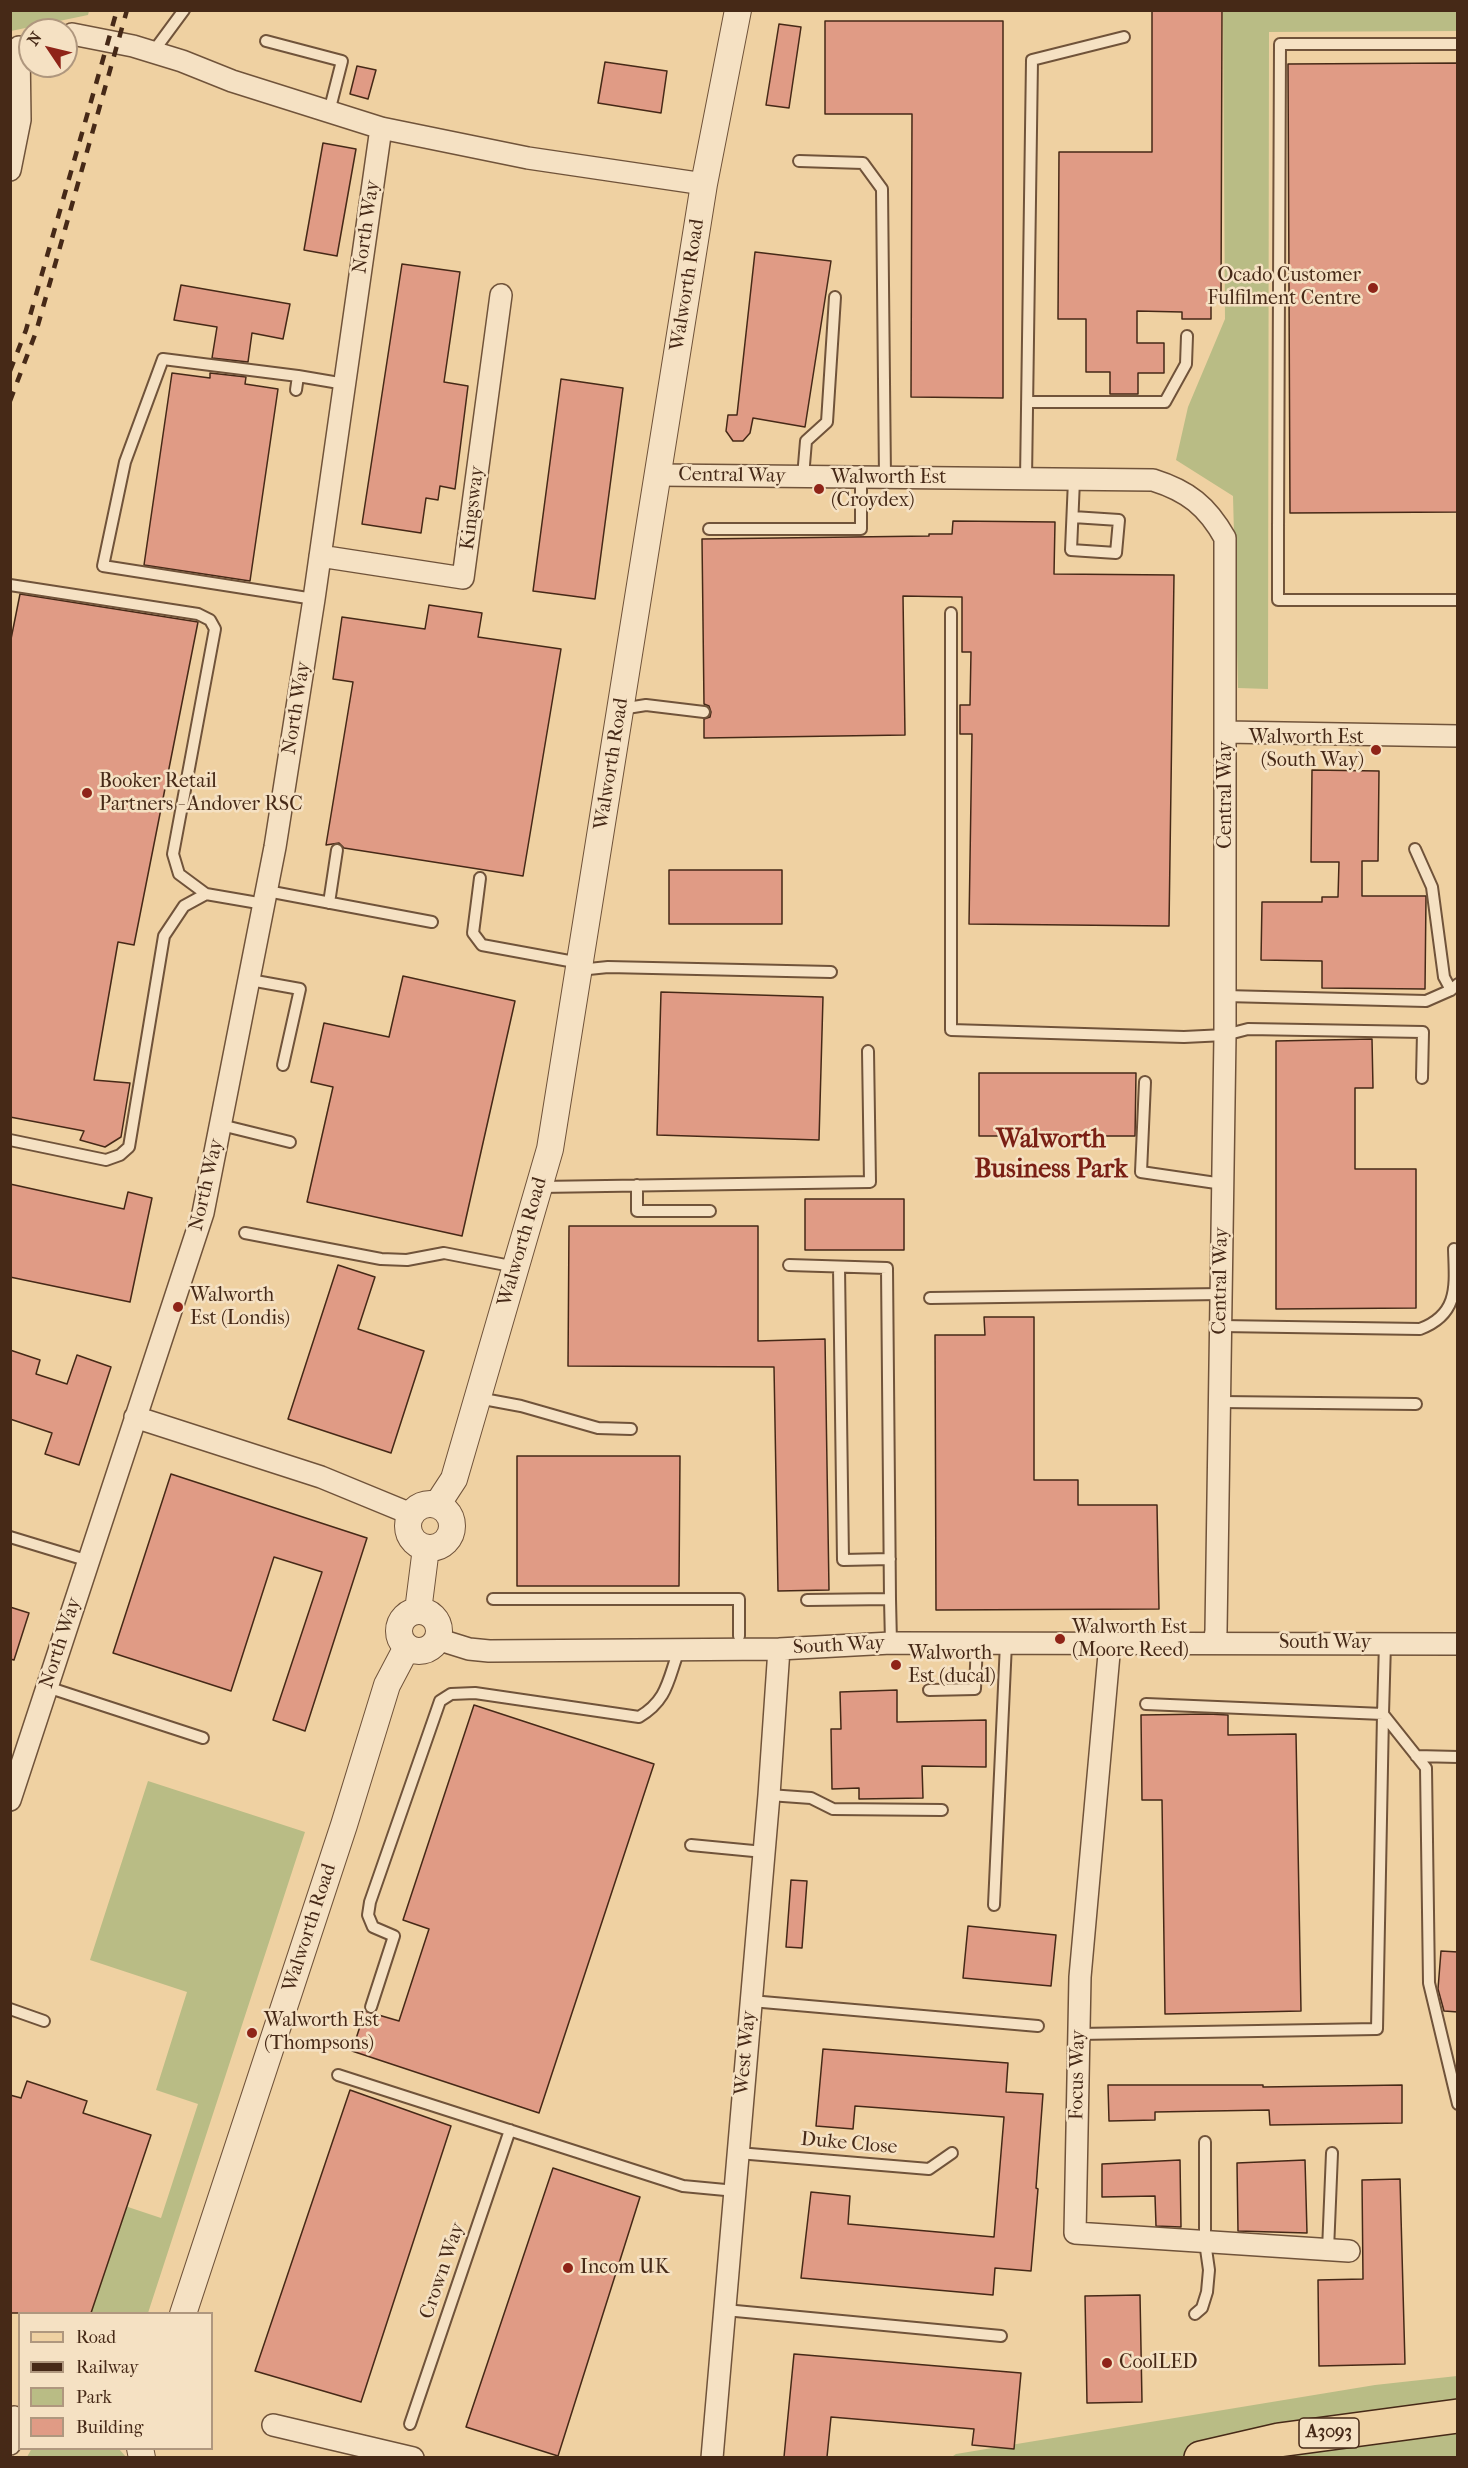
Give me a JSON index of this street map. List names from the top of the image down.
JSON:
{
  "streets": {
    "main road": ["A3093"],
    "street": [
      "North Way",
      "Walworth Road",
      "Central Way",
      "Kingsway",
      "South Way",
      "West Way",
      "Focus Way"
    ],
    "lane": ["Duke Close", "Crown Way"]
  },
  "crossings": [
    ["North Way", "Kingsway"],
    ["Walworth Road", "Central Way"],
    ["Walworth Road", "South Way"],
    ["Central Way", "South Way"],
    ["South Way", "West Way"],
    ["South Way", "Focus Way"],
    ["West Way", "Duke Close"]
  ],
  "districts": ["Walworth Business Park"],
  "places": [
    "Ocado Customer Fulfilment Centre",
    "Walworth Est (Croydex)",
    "Walworth Est (South Way)",
    "Booker Retail Partners - Andover RSC",
    "Walworth Est (Londis)",
    "Walworth Est (Moore Reed)",
    "Walworth Est (ducal)",
    "Walworth Est (Thompsons)",
    "Incom UK",
    "CoolLED"
  ],
  "legend": [
    "Road",
    "Railway",
    "Park",
    "Building"
  ],
  "north": "top left"
}
